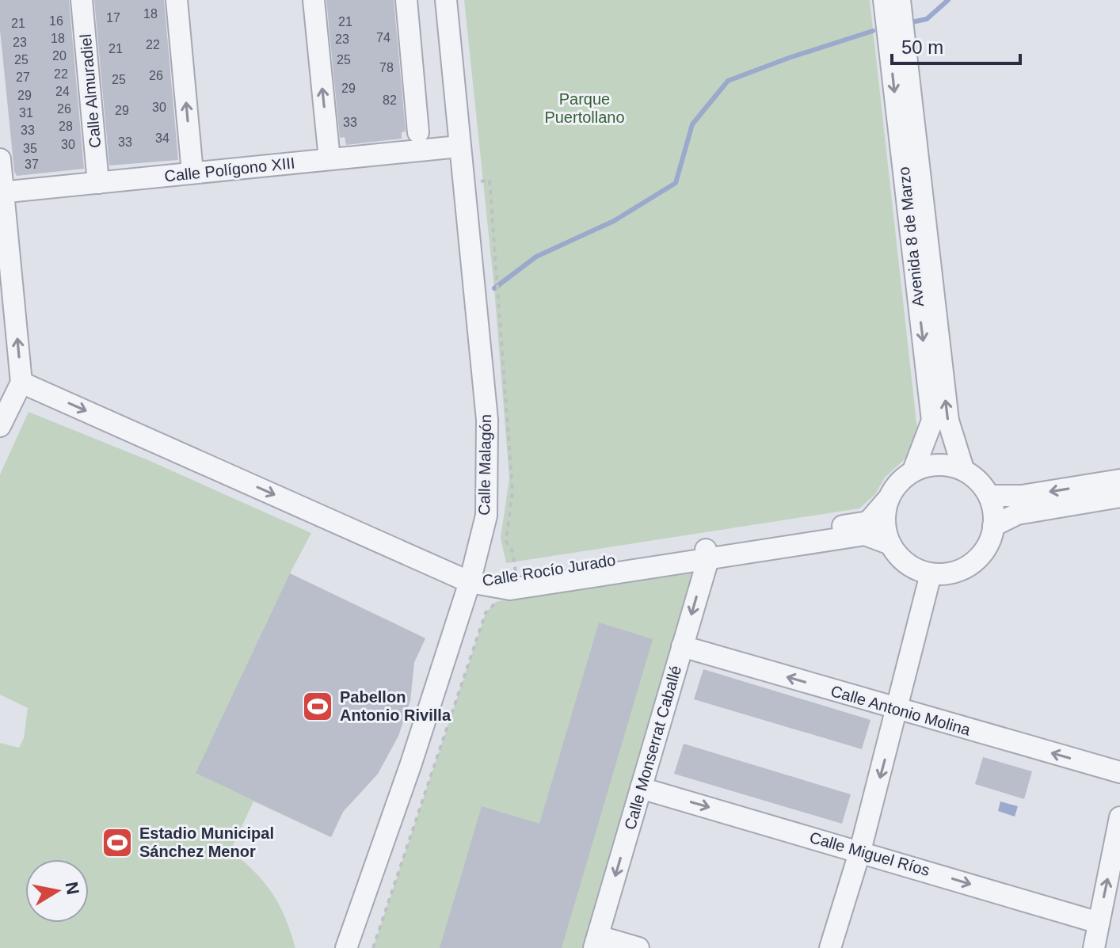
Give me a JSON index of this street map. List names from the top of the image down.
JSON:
{
  "streets": {
    "street": [
      "Calle Almuradiel",
      "Calle Polígono XIII",
      "Avenida 8 de Marzo",
      "Calle Malagón",
      "Calle Rocío Jurado",
      "Calle Antonio Molina",
      "Calle Monserrat Caballé",
      "Calle Miguel Ríos"
    ]
  },
  "crossings": [
    ["Calle Almuradiel", "Calle Polígono XIII"],
    ["Calle Polígono XIII", "Calle Malagón"],
    ["Avenida 8 de Marzo", "Calle Rocío Jurado"],
    ["Calle Malagón", "Calle Rocío Jurado"],
    ["Calle Rocío Jurado", "Calle Monserrat Caballé"],
    ["Calle Antonio Molina", "Calle Monserrat Caballé"],
    ["Calle Monserrat Caballé", "Calle Miguel Ríos"]
  ],
  "one_way": ["Calle Antonio Molina", "Calle Monserrat Caballé", "Calle Miguel Ríos"],
  "parks": ["Parque Puertollano"],
  "places": {
    "sports": ["Pabellon Antonio Rivilla", "Estadio Municipal Sánchez Menor"]
  },
  "house_numbers": [
    "18",
    "17",
    "16",
    "21",
    "21",
    "74",
    "18",
    "23",
    "23",
    "22",
    "21",
    "20",
    "25",
    "25",
    "78",
    "22",
    "26",
    "27",
    "25",
    "29",
    "24",
    "29",
    "82",
    "30",
    "26",
    "29",
    "31",
    "33",
    "28",
    "33",
    "34",
    "33",
    "30",
    "35",
    "37"
  ],
  "scale_bar": "50 m",
  "north": "right"
}
